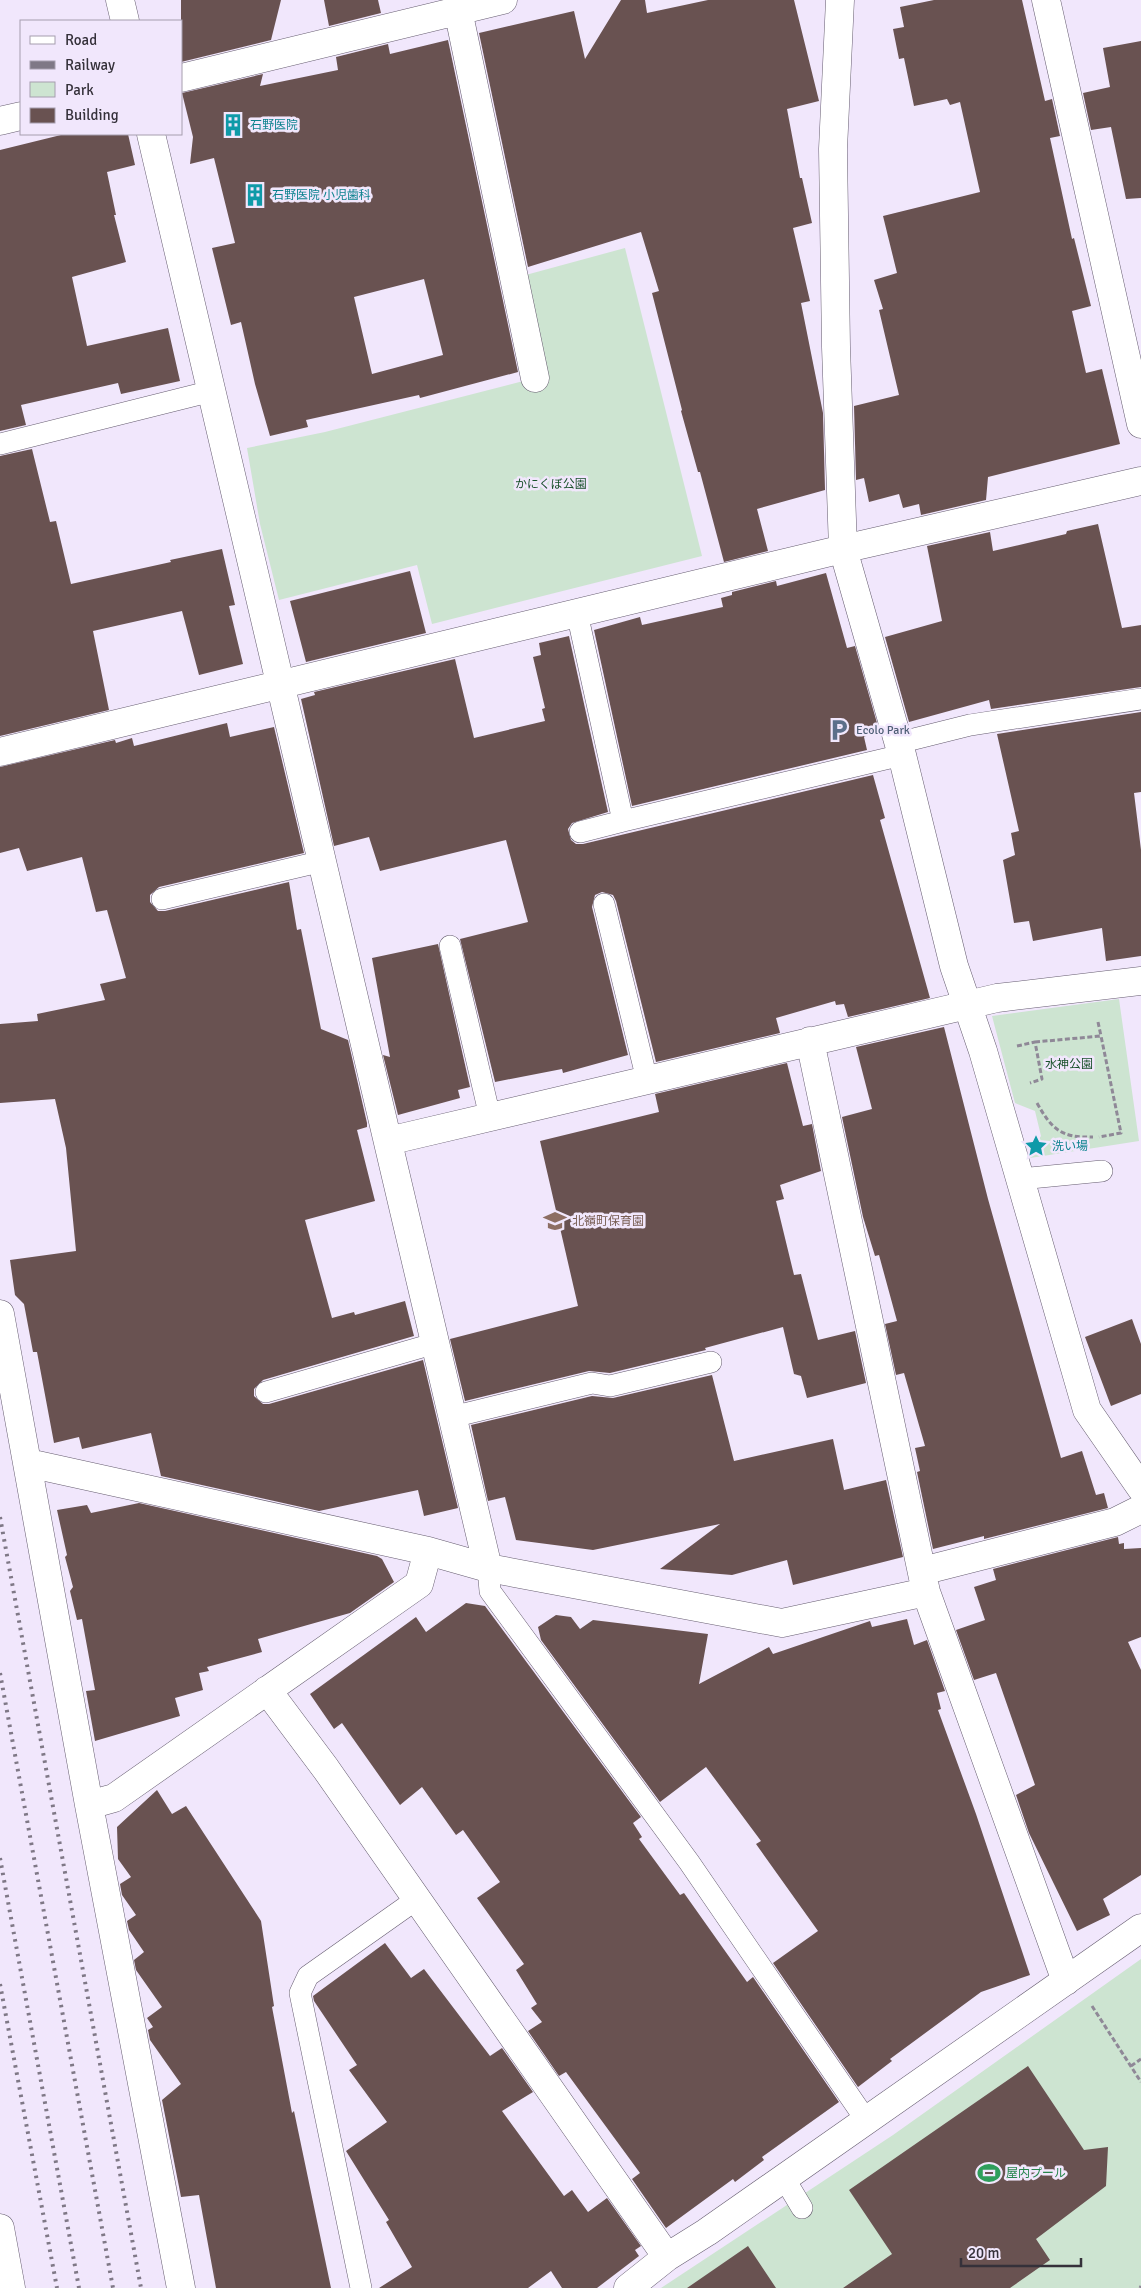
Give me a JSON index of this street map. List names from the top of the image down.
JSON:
{
  "parks": ["かにくぼ公園", "水神公園"],
  "places": {
    "building": ["石野医院", "石野医院 小児歯科"],
    "parking": ["Ecolo Park"],
    "place": ["洗い場"],
    "school or university": ["北嶺町保育園"],
    "sports": ["屋内プール"]
  },
  "legend": [
    "Road",
    "Railway",
    "Park",
    "Building"
  ],
  "scale_bar": "20 m"
}
